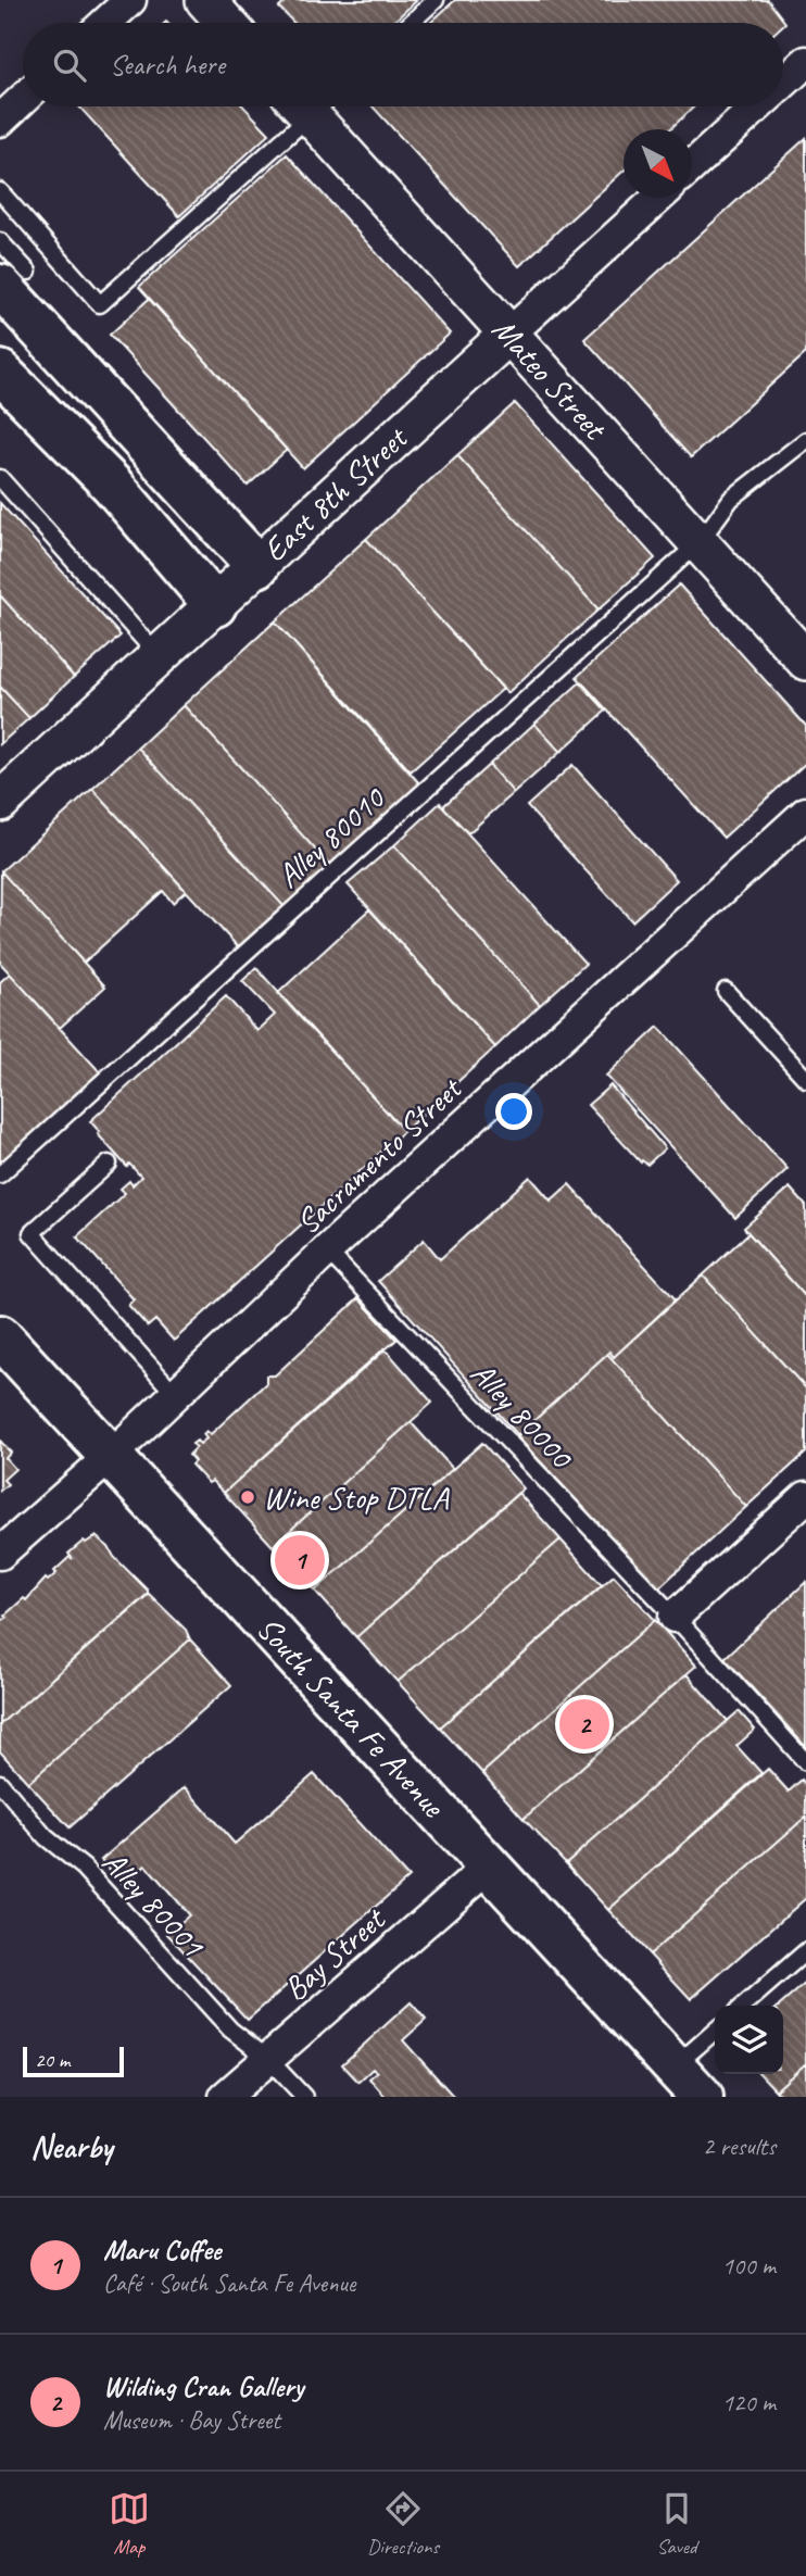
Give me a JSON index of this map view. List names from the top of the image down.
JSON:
{
  "streets": {
    "main road": ["South Santa Fe Avenue"],
    "street": [
      "Mateo Street",
      "East 8th Street",
      "Sacramento Street",
      "Bay Street"
    ],
    "lane": ["Alley 80010", "Alley 80000", "Alley 80001"]
  },
  "crossings": [
    ["Mateo Street", "East 8th Street"],
    ["Mateo Street", "Alley 80010"],
    ["Sacramento Street", "Alley 80000"],
    ["Sacramento Street", "South Santa Fe Avenue"],
    ["South Santa Fe Avenue", "Bay Street"],
    ["Alley 80001", "Bay Street"]
  ],
  "places": ["Wine Stop DTLA"],
  "scale_bar": "20 m",
  "north": "bottom right",
  "page": {
    "search": "Search here",
    "pins": ["1", "2"],
    "scale": "20 m",
    "heading": ["Nearby", "2 results"],
    "list": [
      {
        "mark": "1",
        "name": "Maru Coffee",
        "note": "Café · South Santa Fe Avenue",
        "value": "100 m"
      },
      {
        "mark": "2",
        "name": "Wilding Cran Gallery",
        "note": "Museum · Bay Street",
        "value": "120 m"
      }
    ],
    "nav": ["Map", "Directions", "Saved"]
  }
}
